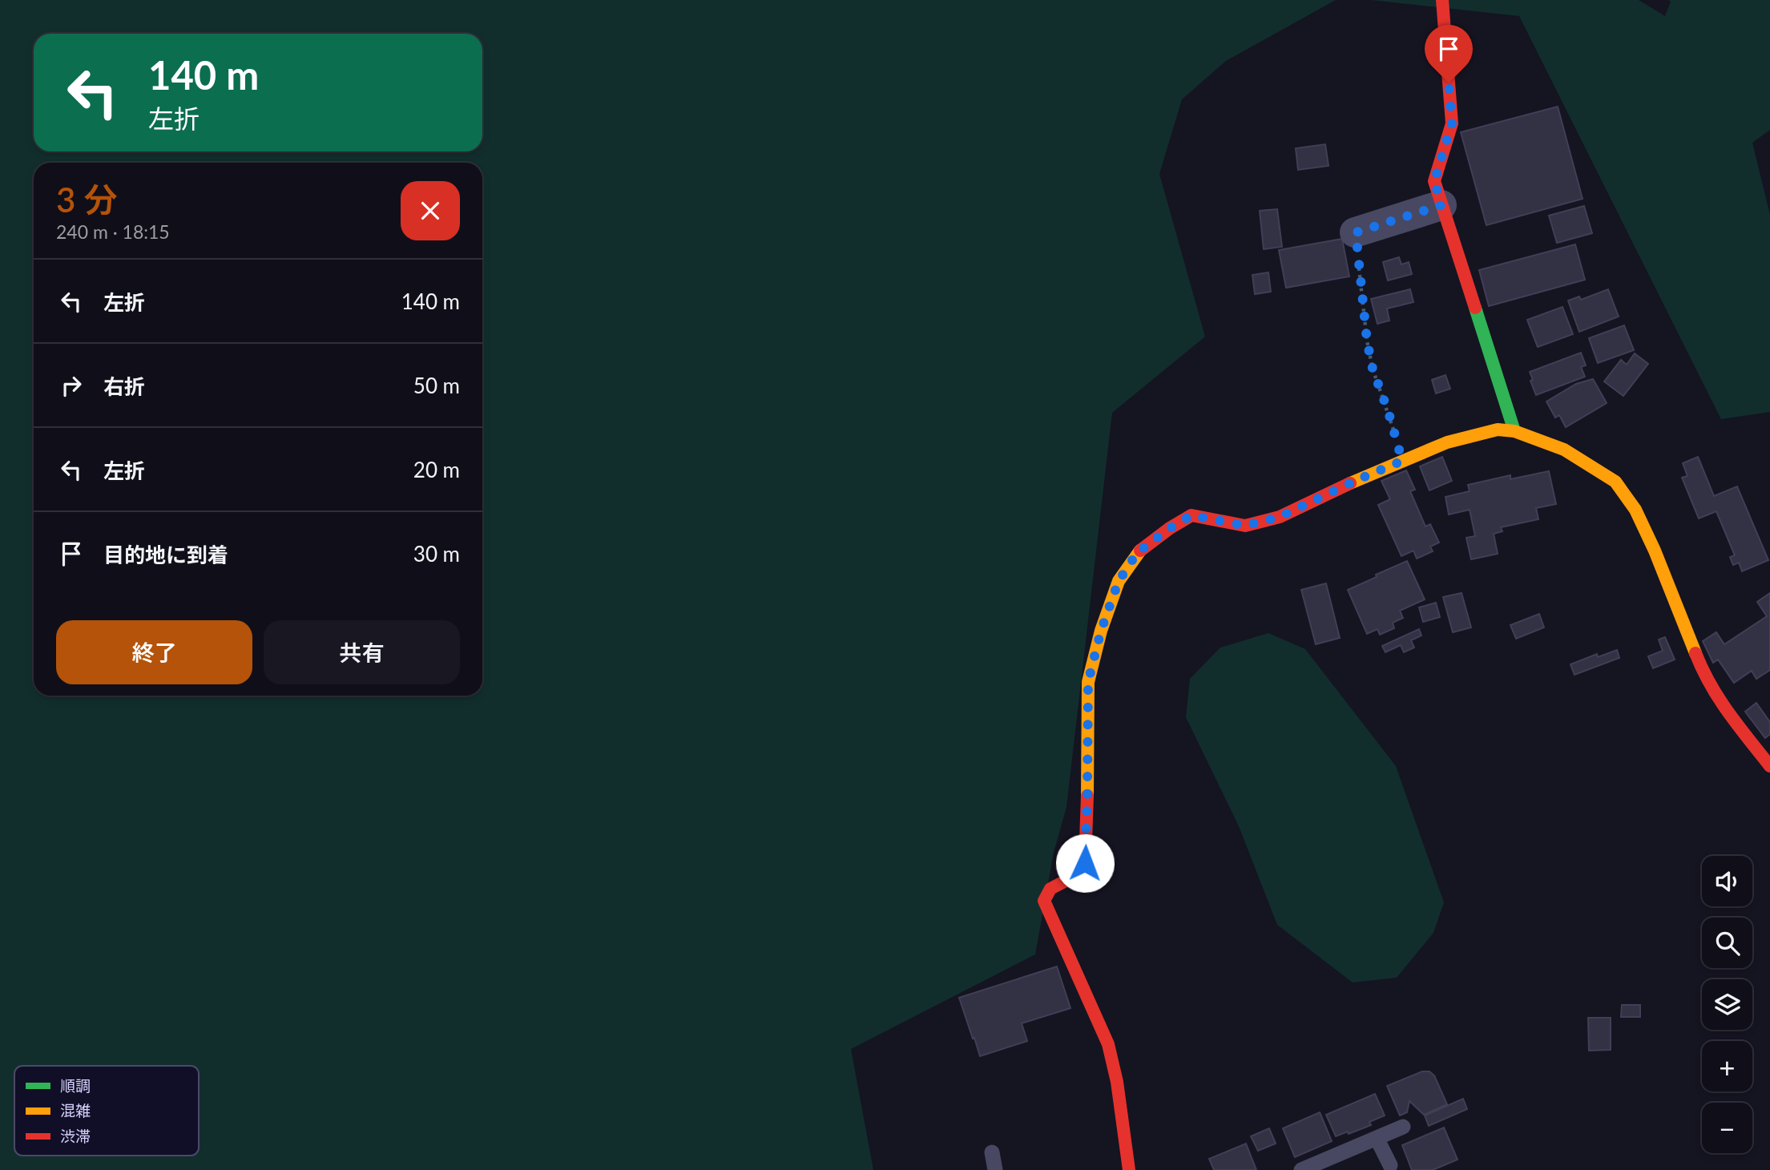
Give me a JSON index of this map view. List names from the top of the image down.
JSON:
{
  "legend": ["順調", "混雑", "渋滞"],
  "page": {
    "turn": ["140 m", "左折"],
    "heading": ["3 分", "240 m · 18:15"],
    "list": [
      {
        "name": "左折",
        "value": "140 m"
      },
      {
        "name": "右折",
        "value": "50 m"
      },
      {
        "name": "左折",
        "value": "20 m"
      },
      {
        "name": "目的地に到着",
        "value": "30 m"
      }
    ],
    "buttons": ["終了", "共有"],
    "map_buttons": ["+", "−"]
  }
}
